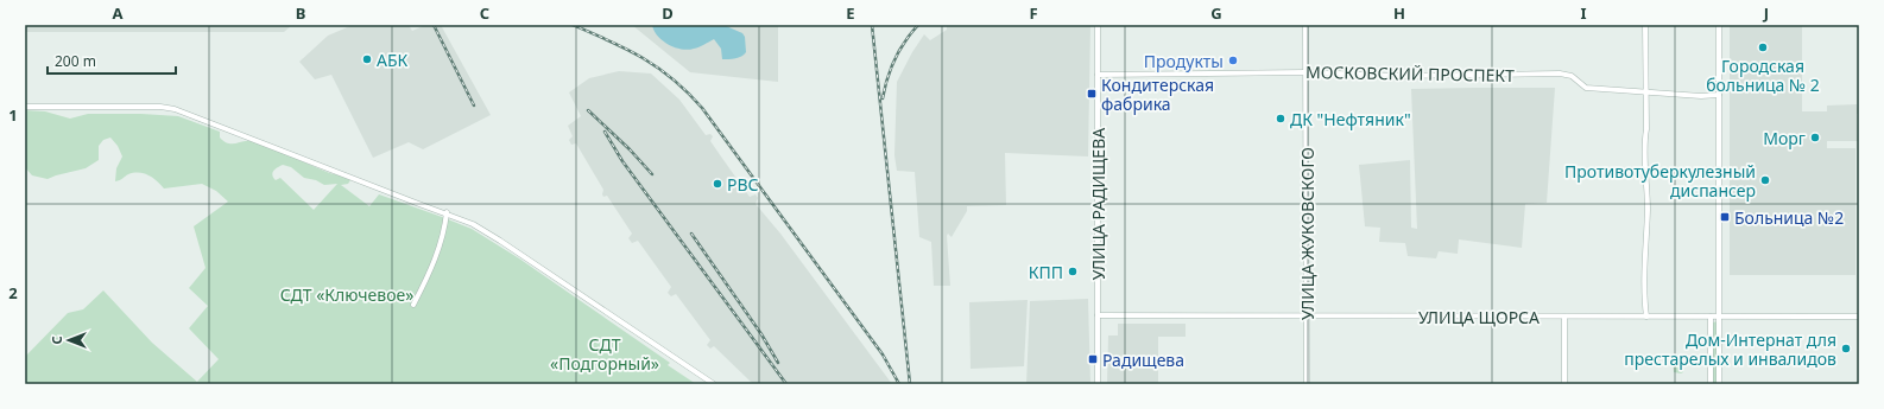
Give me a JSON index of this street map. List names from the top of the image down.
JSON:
{
  "streets": {
    "street": [
      "МОСКОВСКИЙ ПРОСПЕКТ",
      "УЛИЦА РАДИЩЕВА",
      "УЛИЦА ЖУКОВСКОГО",
      "УЛИЦА ЩОРСА"
    ]
  },
  "crossings": [
    ["МОСКОВСКИЙ ПРОСПЕКТ", "УЛИЦА РАДИЩЕВА"],
    ["МОСКОВСКИЙ ПРОСПЕКТ", "УЛИЦА ЖУКОВСКОГО"],
    ["УЛИЦА РАДИЩЕВА", "УЛИЦА ЩОРСА"],
    ["УЛИЦА ЖУКОВСКОГО", "УЛИЦА ЩОРСА"]
  ],
  "parks": ["СДТ «Ключевое»", "СДТ «Подгорный»"],
  "places": {
    "other": [
      "Городская больница № 2",
      "АБК",
      "Продукты",
      "ДК \"Нефтяник\"",
      "Морг",
      "Противотуберкулезный диспансер",
      "РВС",
      "КПП",
      "Дом-Интернат для престарелых и инвалидов"
    ],
    "transit": ["Кондитерская фабрика", "Больница №2", "Радищева"]
  },
  "scale_bar": "200 m",
  "north": "left",
  "grid": {
    "columns": [
      "A",
      "B",
      "C",
      "D",
      "E",
      "F",
      "G",
      "H",
      "I",
      "J"
    ],
    "rows": ["1", "2"]
  }
}
